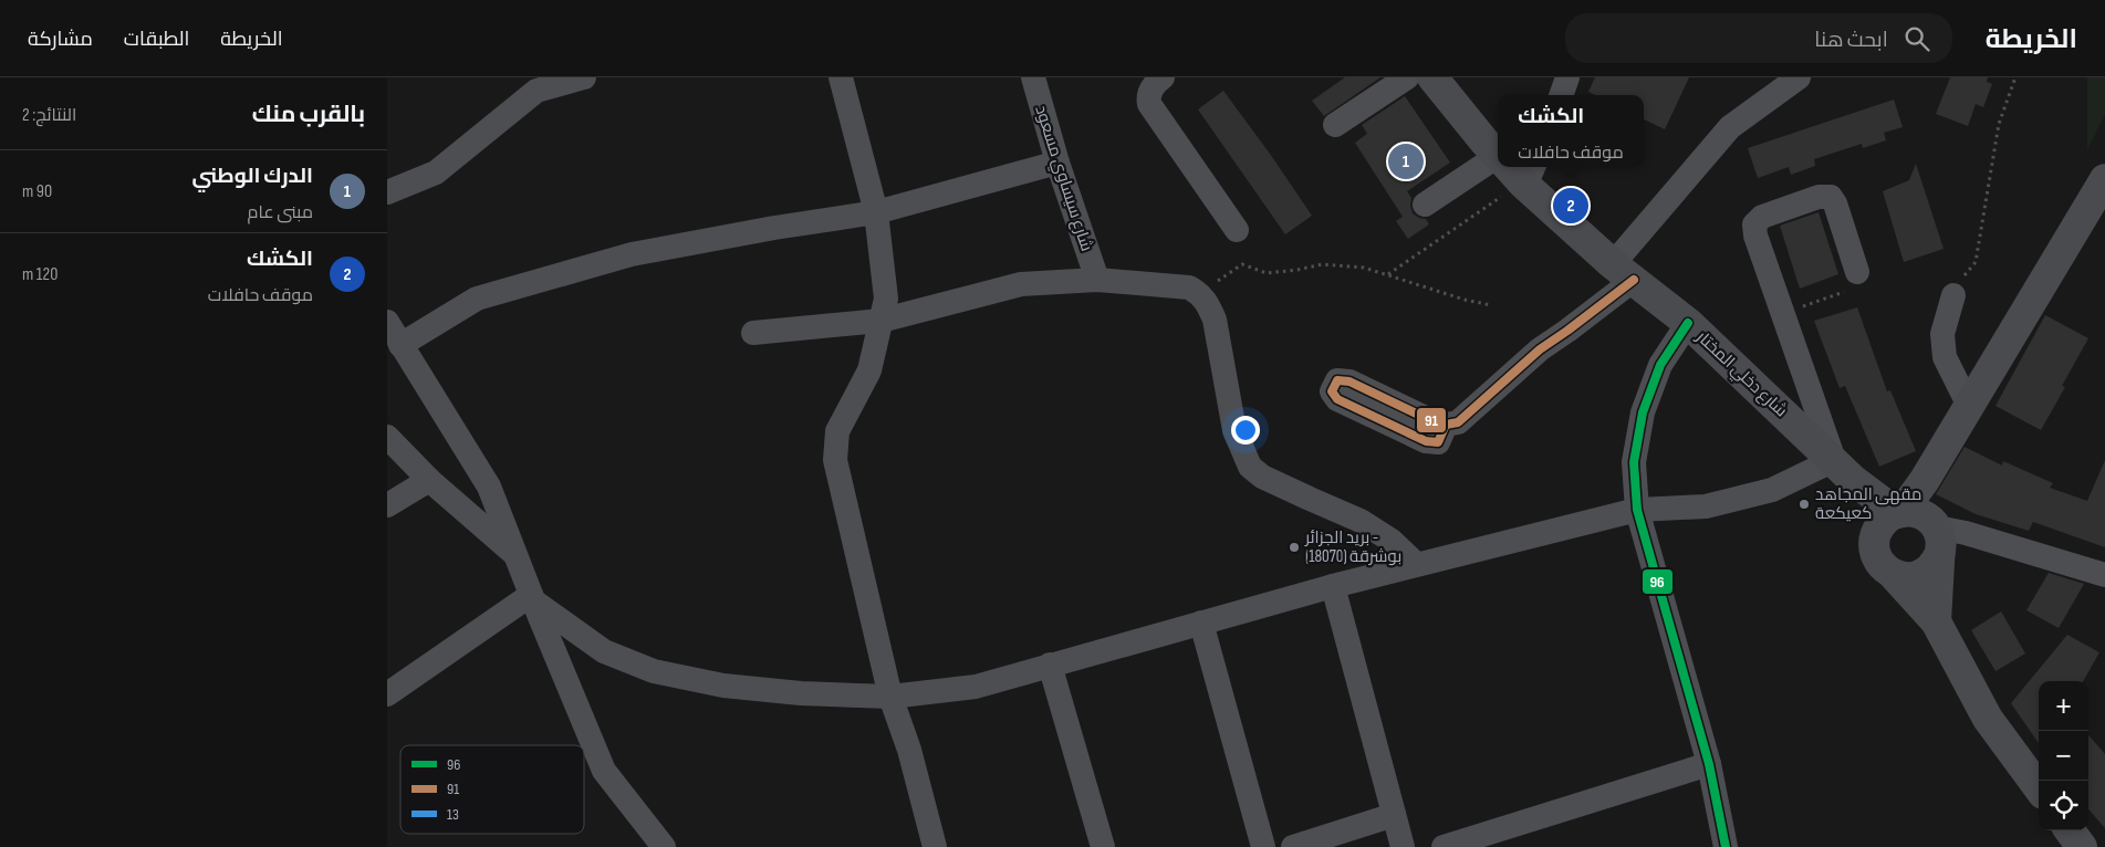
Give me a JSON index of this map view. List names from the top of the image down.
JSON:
{
  "streets": {
    "main road": ["شارع دخلي المختار"],
    "street": ["شارع سيساوي مسعود"]
  },
  "places": ["مقهى المجاهد كعيكعة", "بريد الجزائر - بوشرقة (18070)"],
  "lines": ["transit line 91", "transit line 96"],
  "legend": ["96", "91", "13"],
  "page": {
    "header": "الخريطة",
    "search": "ابحث هنا",
    "nav": ["الخريطة", "الطبقات", "مشاركة"],
    "heading": ["بالقرب منك", "النتائج: 2"],
    "popup": ["الكشك", "موقف حافلات"],
    "pins": ["1", "2"],
    "list": [
      {
        "mark": "1",
        "name": "الدرك الوطني",
        "note": "مبنى عام",
        "value": "90 m"
      },
      {
        "mark": "2",
        "name": "الكشك",
        "note": "موقف حافلات",
        "value": "120 m"
      }
    ],
    "map_buttons": ["+", "−"]
  }
}
